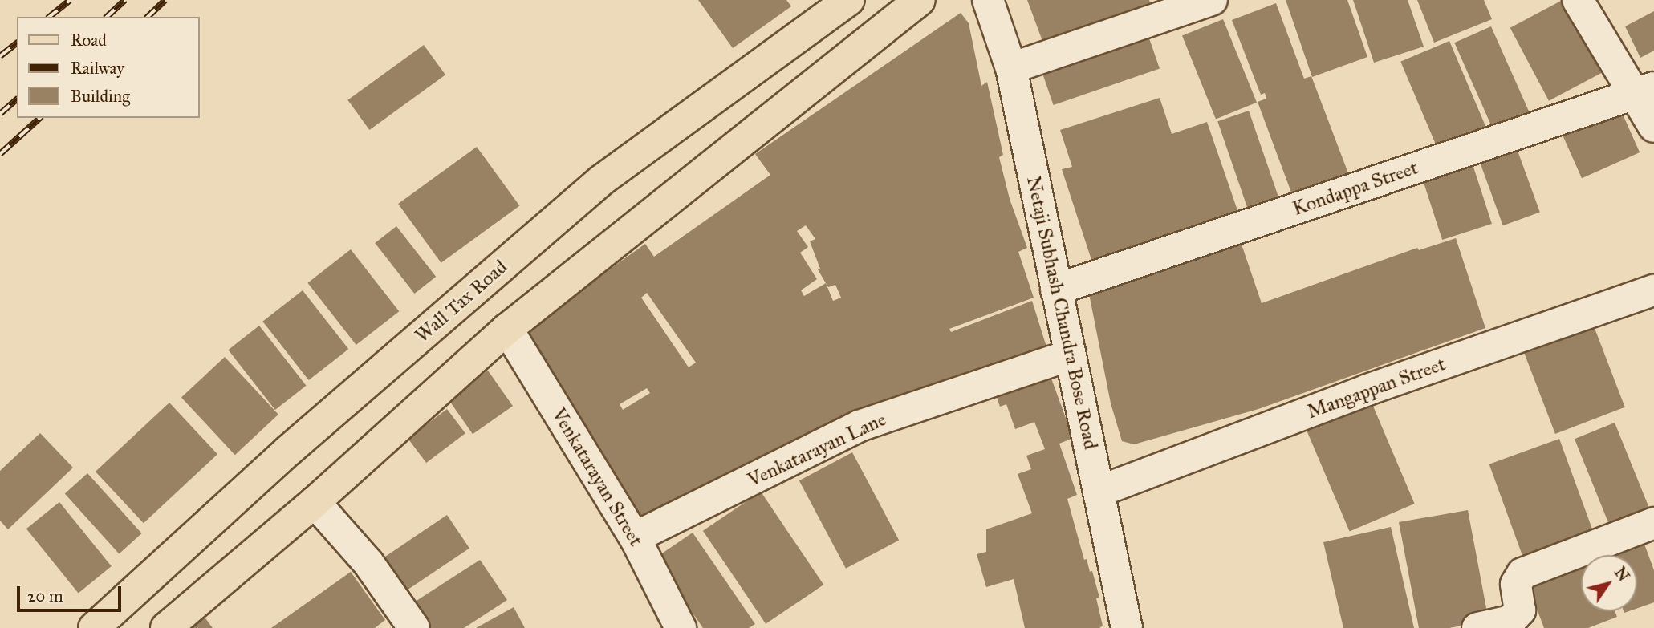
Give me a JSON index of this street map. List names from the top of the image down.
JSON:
{
  "streets": {
    "main road": ["Wall Tax Road"],
    "street": [
      "Kondappa Street",
      "Netaji Subhash Chandra Bose Road",
      "Mangappan Street",
      "Venkatarayan Lane",
      "Venkatarayan Street"
    ]
  },
  "crossings": [
    ["Kondappa Street", "Netaji Subhash Chandra Bose Road"],
    ["Netaji Subhash Chandra Bose Road", "Mangappan Street"],
    ["Netaji Subhash Chandra Bose Road", "Venkatarayan Lane"],
    ["Venkatarayan Lane", "Venkatarayan Street"]
  ],
  "legend": ["Road", "Railway", "Building"],
  "scale_bar": "20 m",
  "north": "top right"
}
